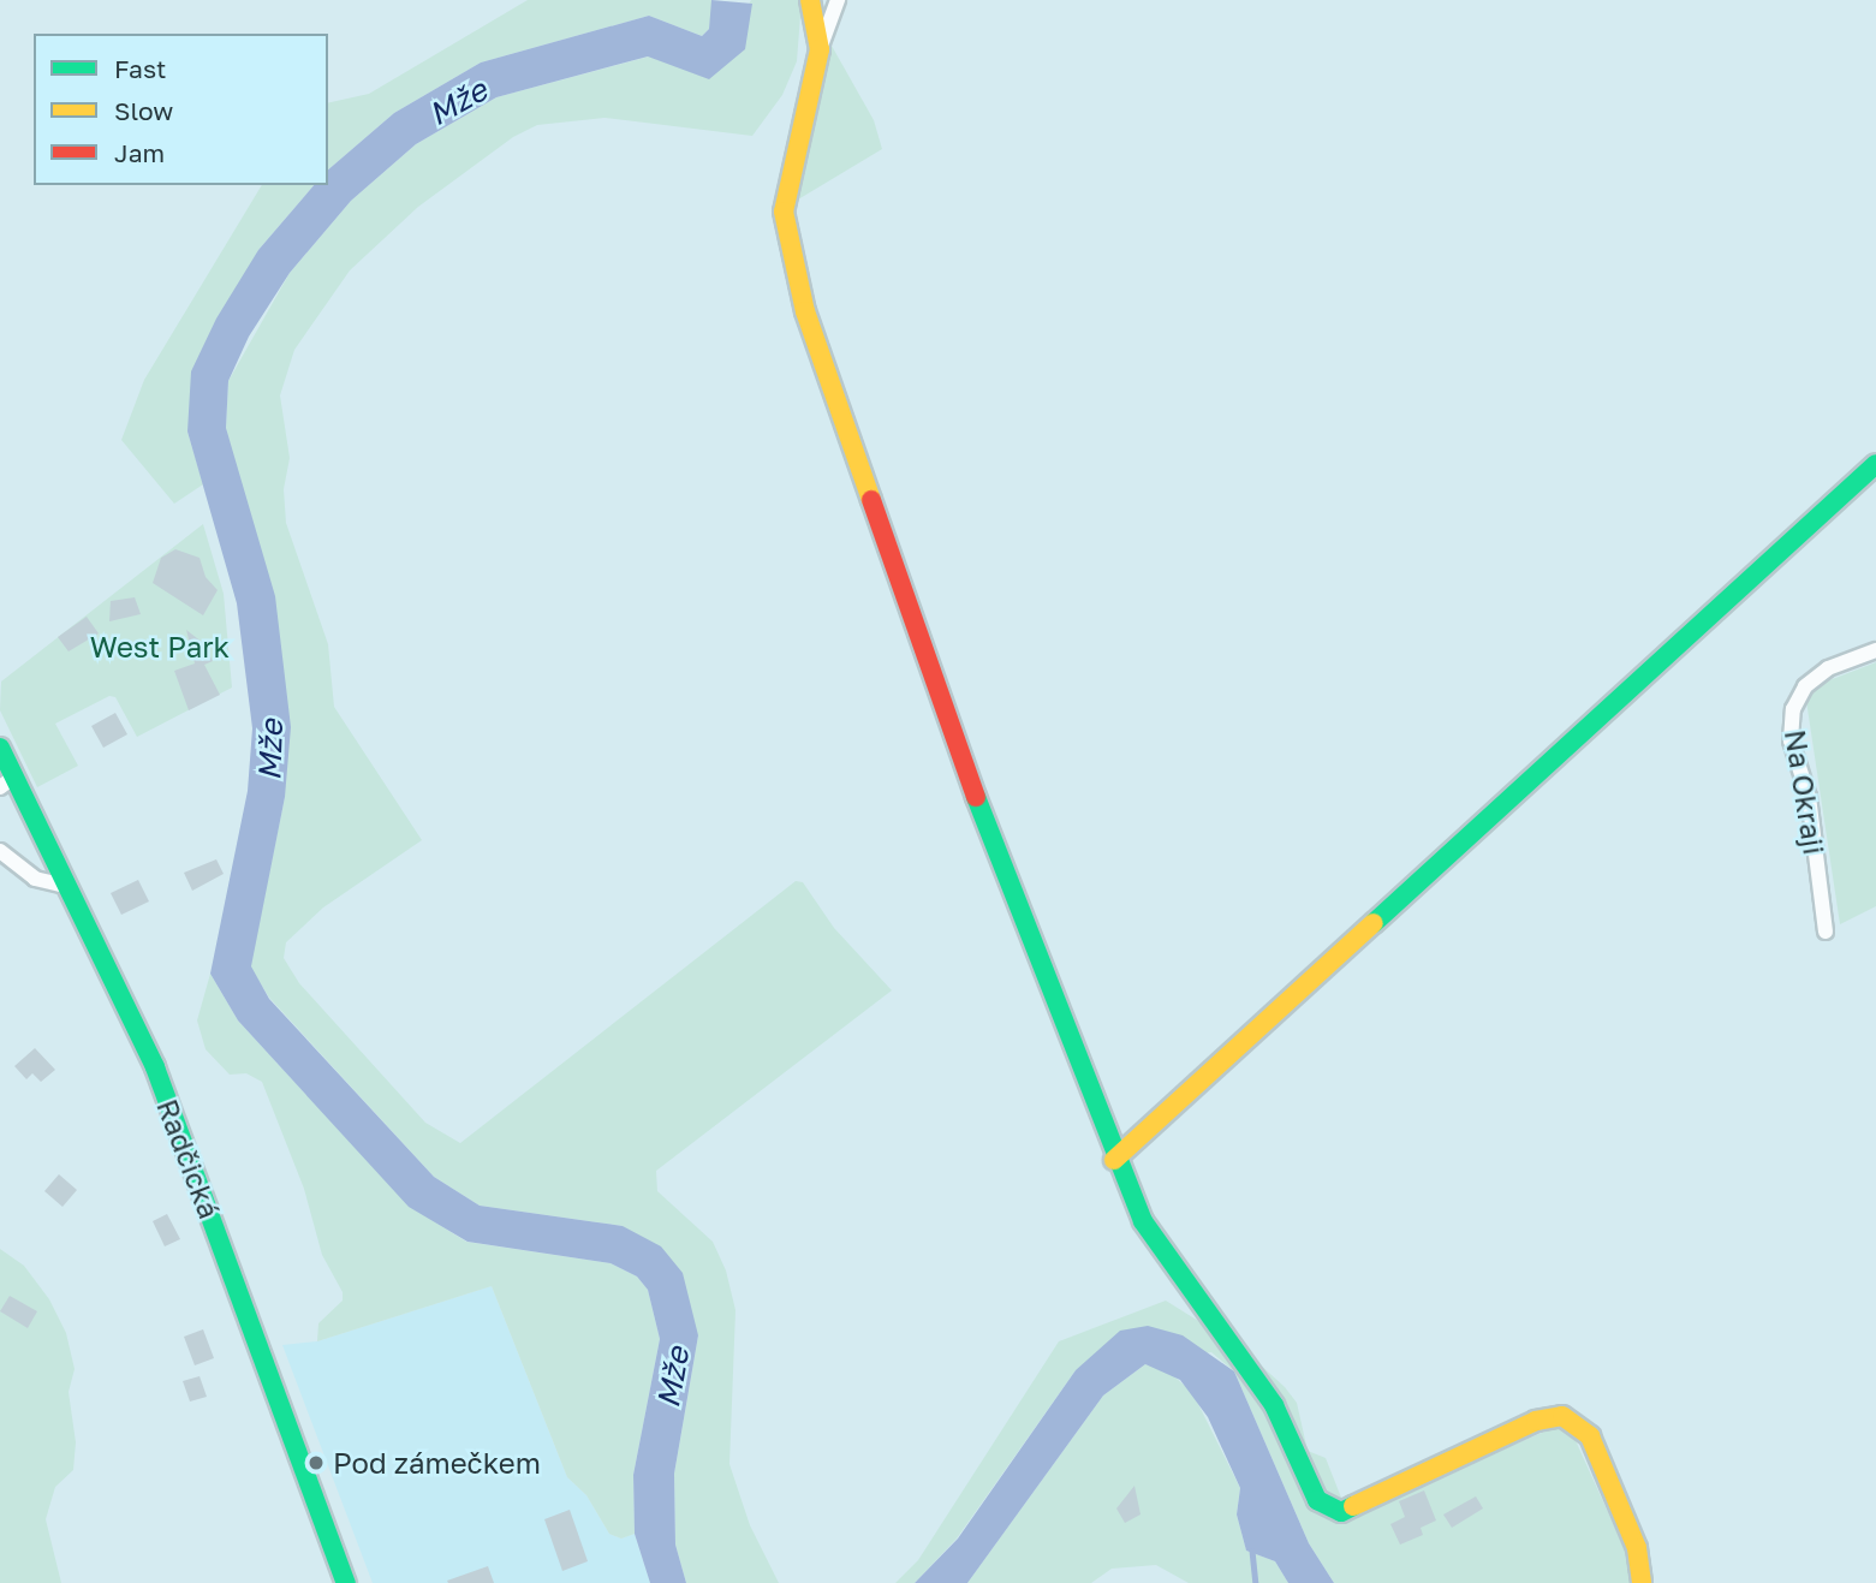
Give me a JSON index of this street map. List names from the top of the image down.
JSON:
{
  "streets": {
    "street": ["Na Okraji", "Radčická"]
  },
  "water": ["Mže"],
  "parks": ["West Park"],
  "places": ["Pod zámečkem"],
  "legend": ["Fast", "Slow", "Jam"]
}
